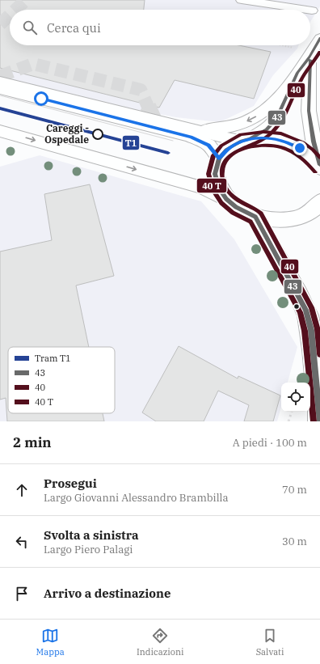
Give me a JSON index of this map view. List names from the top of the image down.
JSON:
{
  "places": ["Careggi - Ospedale"],
  "lines": ["transit line 43", "transit line 40", "tram line T1"],
  "legend": [
    "Tram T1",
    "43",
    "40",
    "40 T"
  ],
  "page": {
    "search": "Cerca qui",
    "heading": ["2 min", "A piedi · 100 m"],
    "list": [
      ["Prosegui", "Largo Giovanni Alessandro Brambilla", "70 m"],
      ["Svolta a sinistra", "Largo Piero Palagi", "30 m"],
      "Arrivo a destinazione"
    ],
    "nav": ["Mappa", "Indicazioni", "Salvati"]
  }
}
